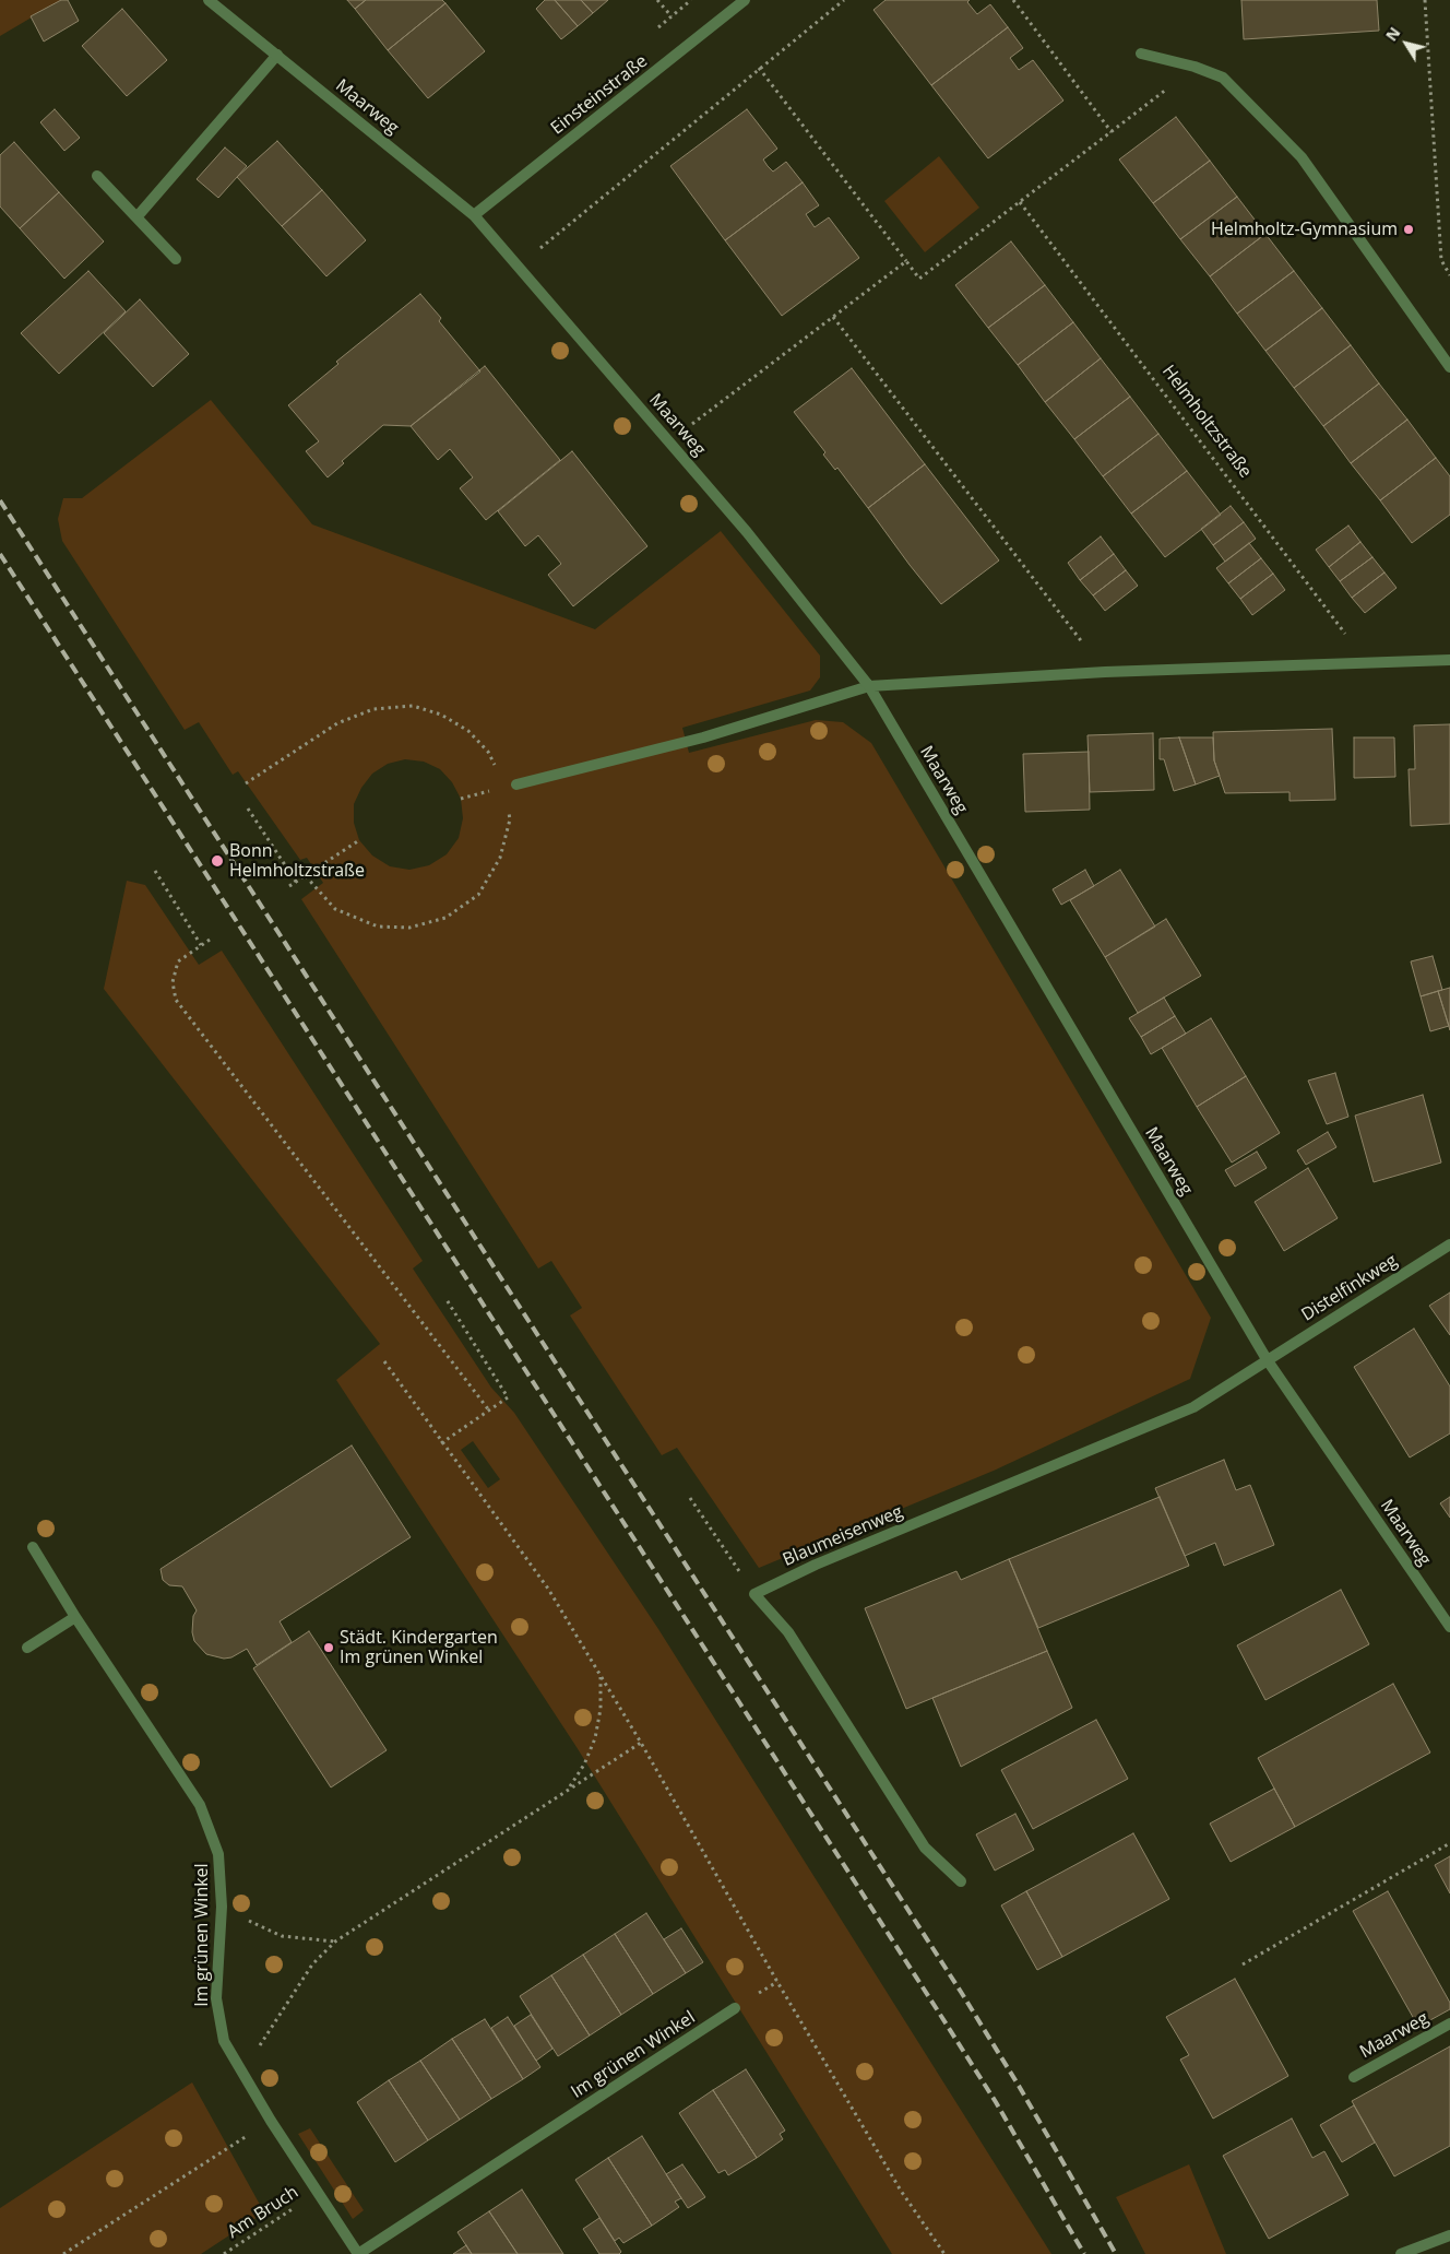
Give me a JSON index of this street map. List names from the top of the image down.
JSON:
{
  "streets": {
    "street": [
      "Einsteinstraße",
      "Maarweg",
      "Distelfinkweg",
      "Blaumeisenweg",
      "Im grünen Winkel"
    ],
    "path": ["Helmholtzstraße", "Am Bruch"]
  },
  "crossings": [
    ["Einsteinstraße", "Maarweg"],
    ["Maarweg", "Distelfinkweg"],
    ["Maarweg", "Blaumeisenweg"],
    ["Distelfinkweg", "Blaumeisenweg"],
    ["Im grünen Winkel", "Am Bruch"]
  ],
  "places": ["Helmholtz-Gymnasium", "Bonn Helmholtzstraße", "Städt. Kindergarten Im grünen Winkel"],
  "north": "top left"
}
